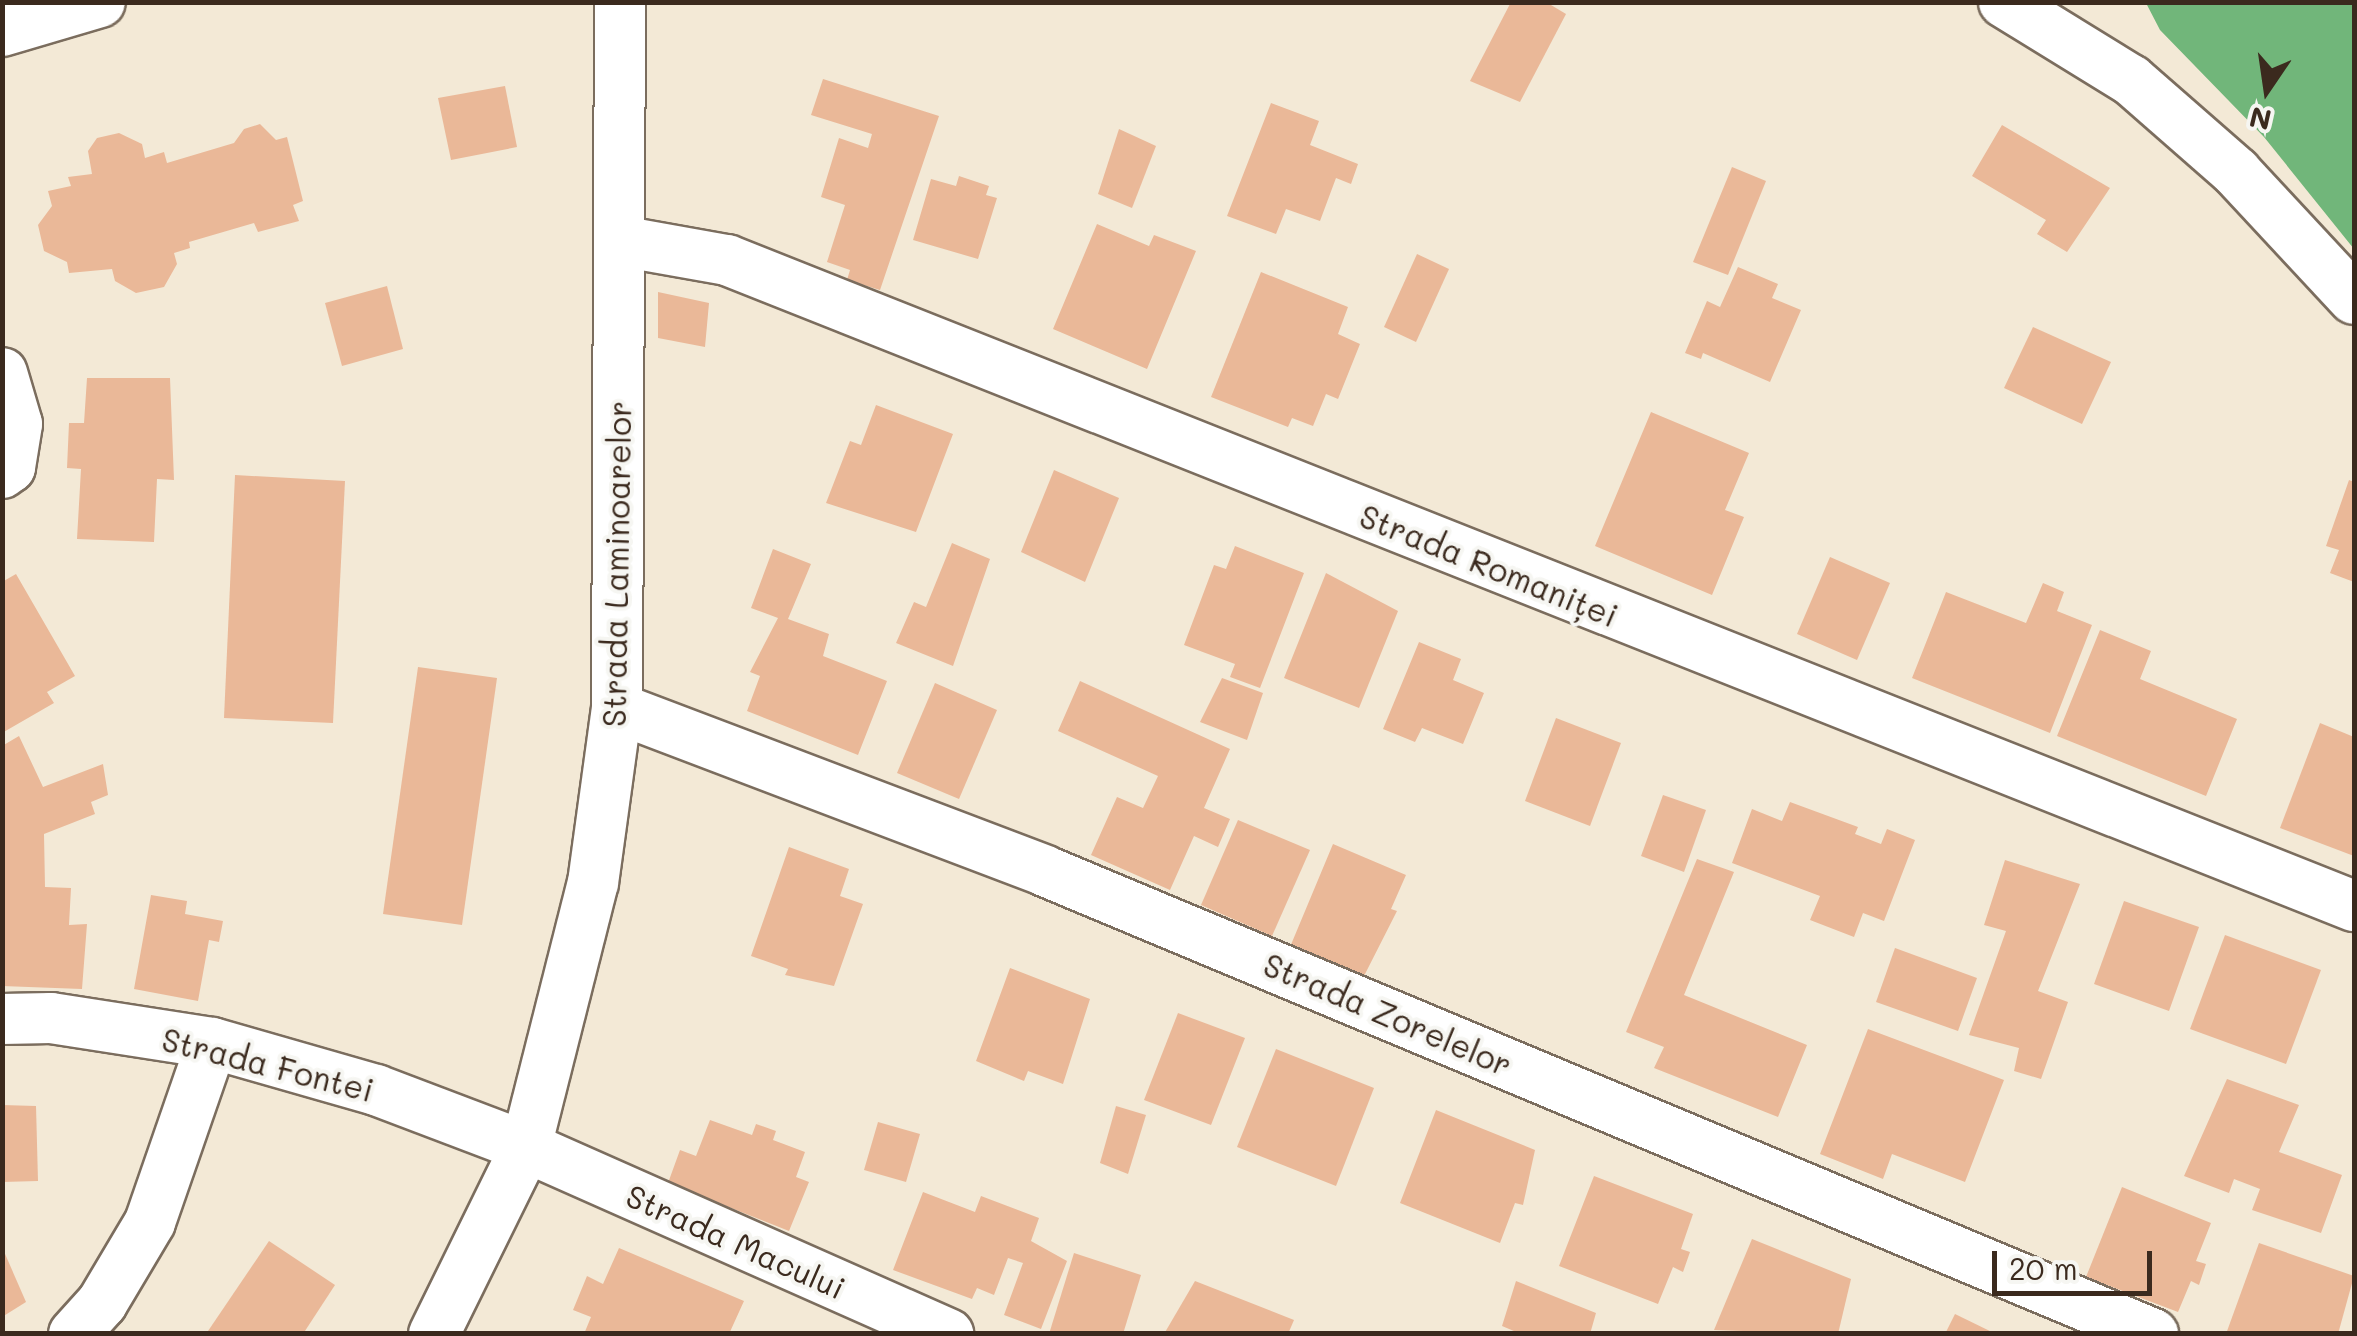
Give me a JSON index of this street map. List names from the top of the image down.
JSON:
{
  "streets": {
    "street": [
      "Strada Laminoarelor",
      "Strada Romaniței",
      "Strada Zorelelor",
      "Strada Fontei",
      "Strada Macului"
    ]
  },
  "crossings": [
    ["Strada Laminoarelor", "Strada Romaniței"],
    ["Strada Laminoarelor", "Strada Zorelelor"],
    ["Strada Laminoarelor", "Strada Fontei"],
    ["Strada Laminoarelor", "Strada Macului"],
    ["Strada Fontei", "Strada Macului"]
  ],
  "scale_bar": "20 m",
  "north": "bottom"
}
